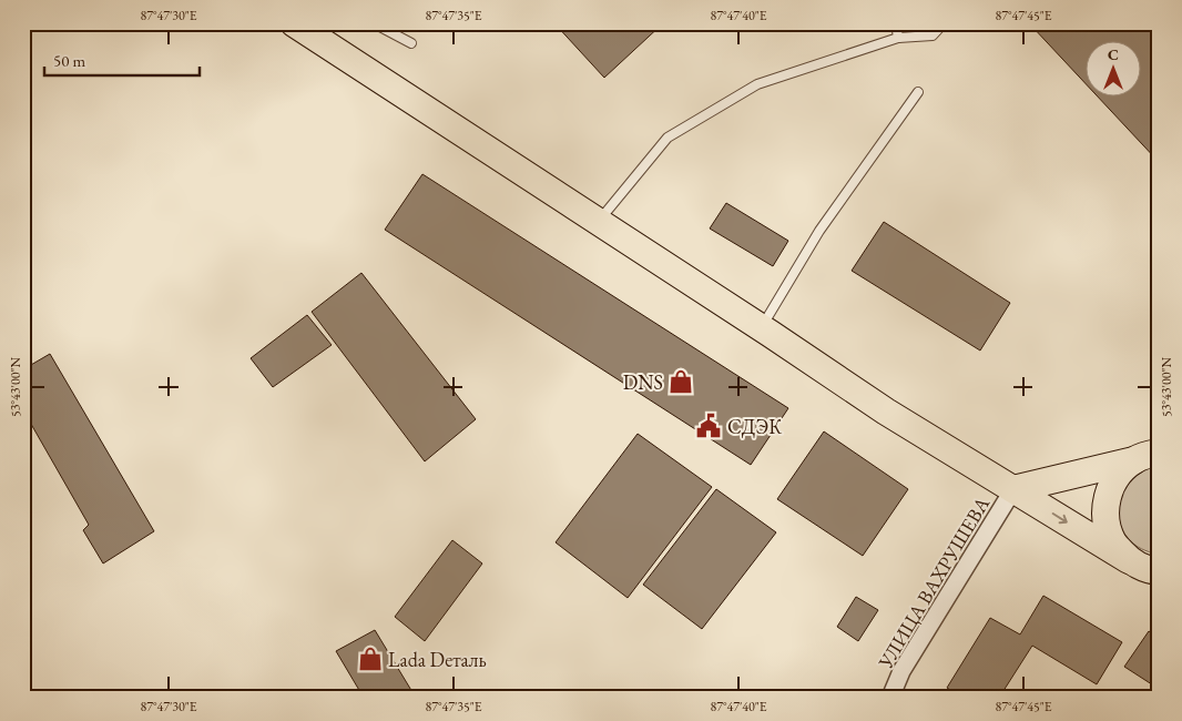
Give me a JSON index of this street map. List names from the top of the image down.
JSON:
{
  "streets": {
    "street": ["УЛИЦА ВАХРУШЕВА"]
  },
  "places": {
    "shop": ["DNS", "Lada Dеталь"],
    "public building": ["СДЭК"]
  },
  "scale_bar": "50 m",
  "north": "top",
  "coordinates": [
    "87°47'30\"E",
    "87°47'35\"E",
    "87°47'40\"E",
    "87°47'45\"E",
    "53°43'00\"N"
  ]
}
